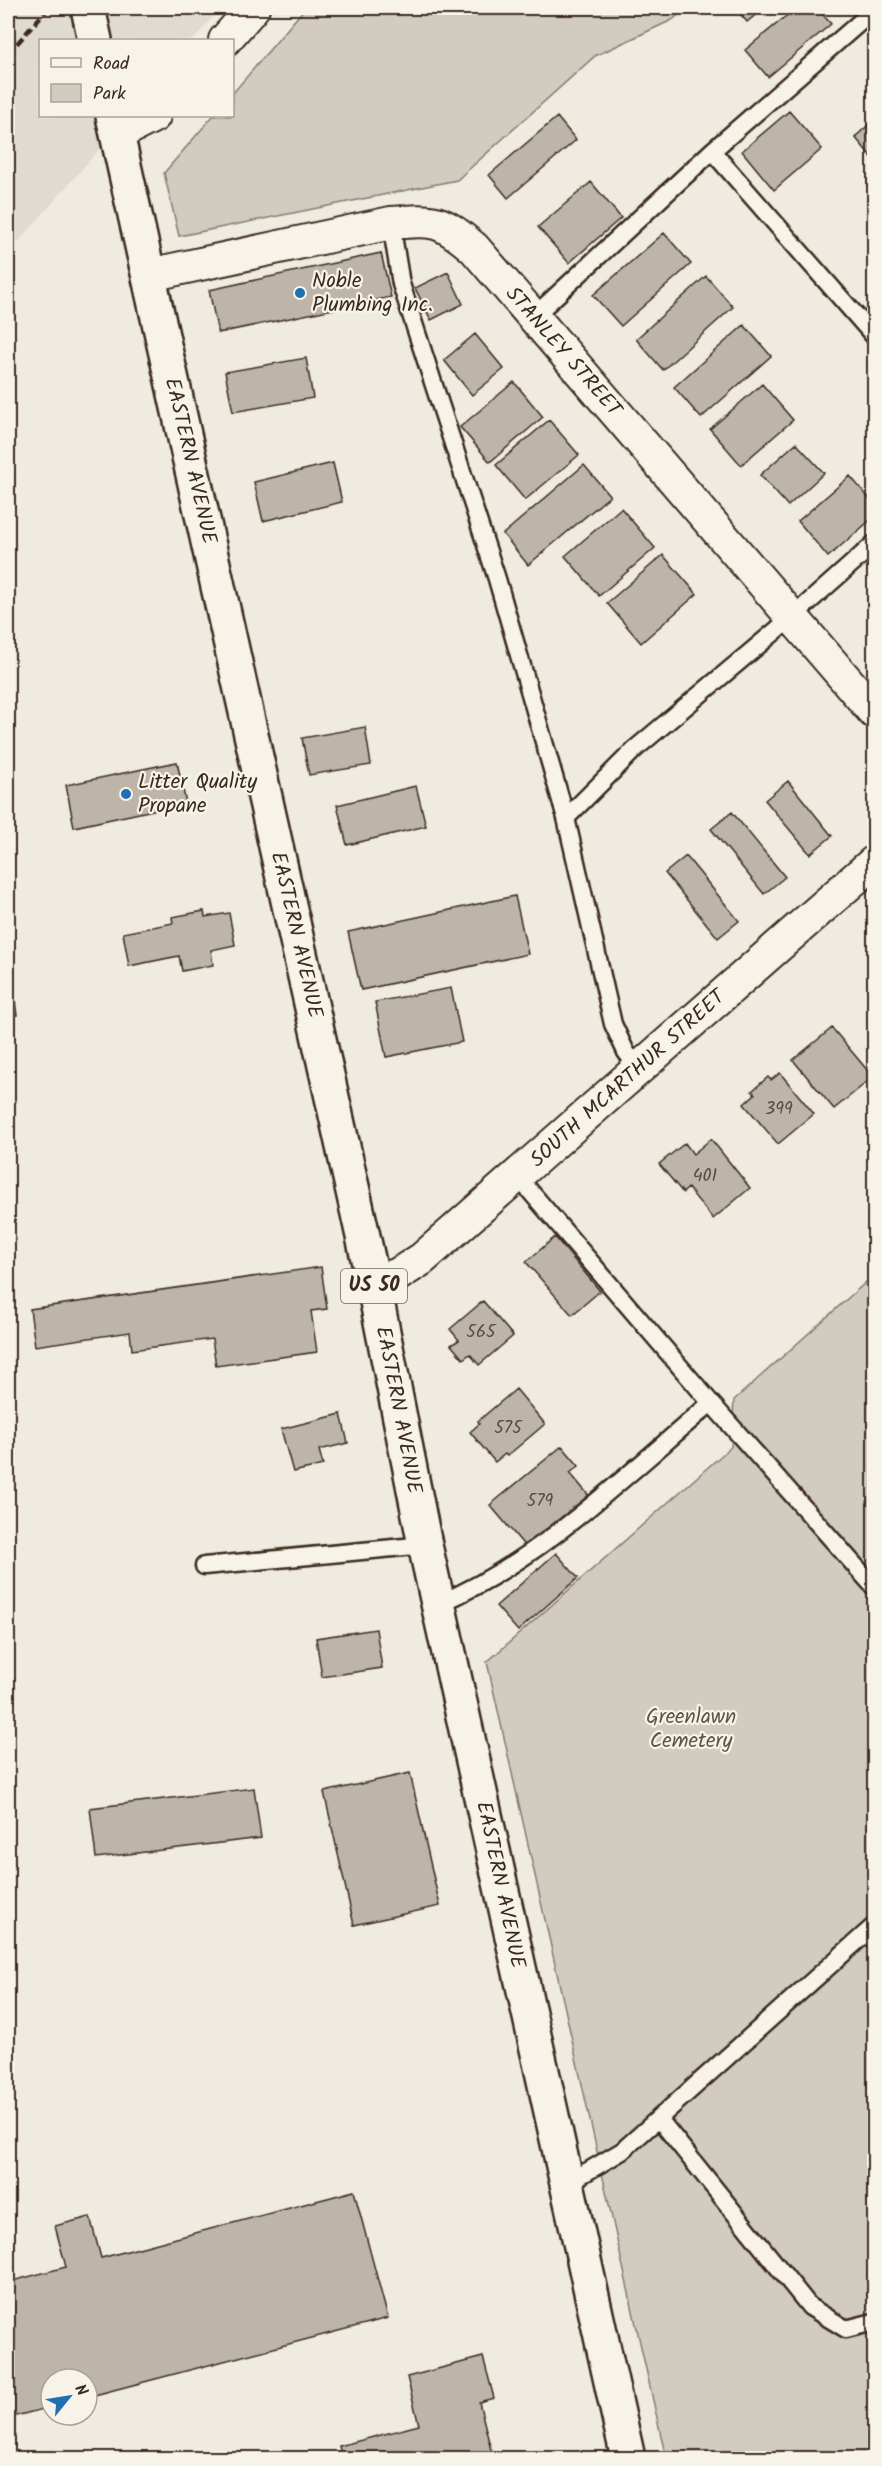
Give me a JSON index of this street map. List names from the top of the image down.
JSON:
{
  "streets": {
    "main road": ["EASTERN AVENUE", "US 50"],
    "street": ["STANLEY STREET", "SOUTH MCARTHUR STREET"]
  },
  "crossings": [
    ["STANLEY STREET", "EASTERN AVENUE"],
    ["EASTERN AVENUE", "SOUTH MCARTHUR STREET"]
  ],
  "parks": ["Greenlawn Cemetery"],
  "places": ["Noble Plumbing Inc.", "Litter Quality Propane"],
  "house_numbers": [
    "399",
    "401",
    "565",
    "575",
    "579"
  ],
  "legend": ["Road", "Park"],
  "north": "top right"
}
